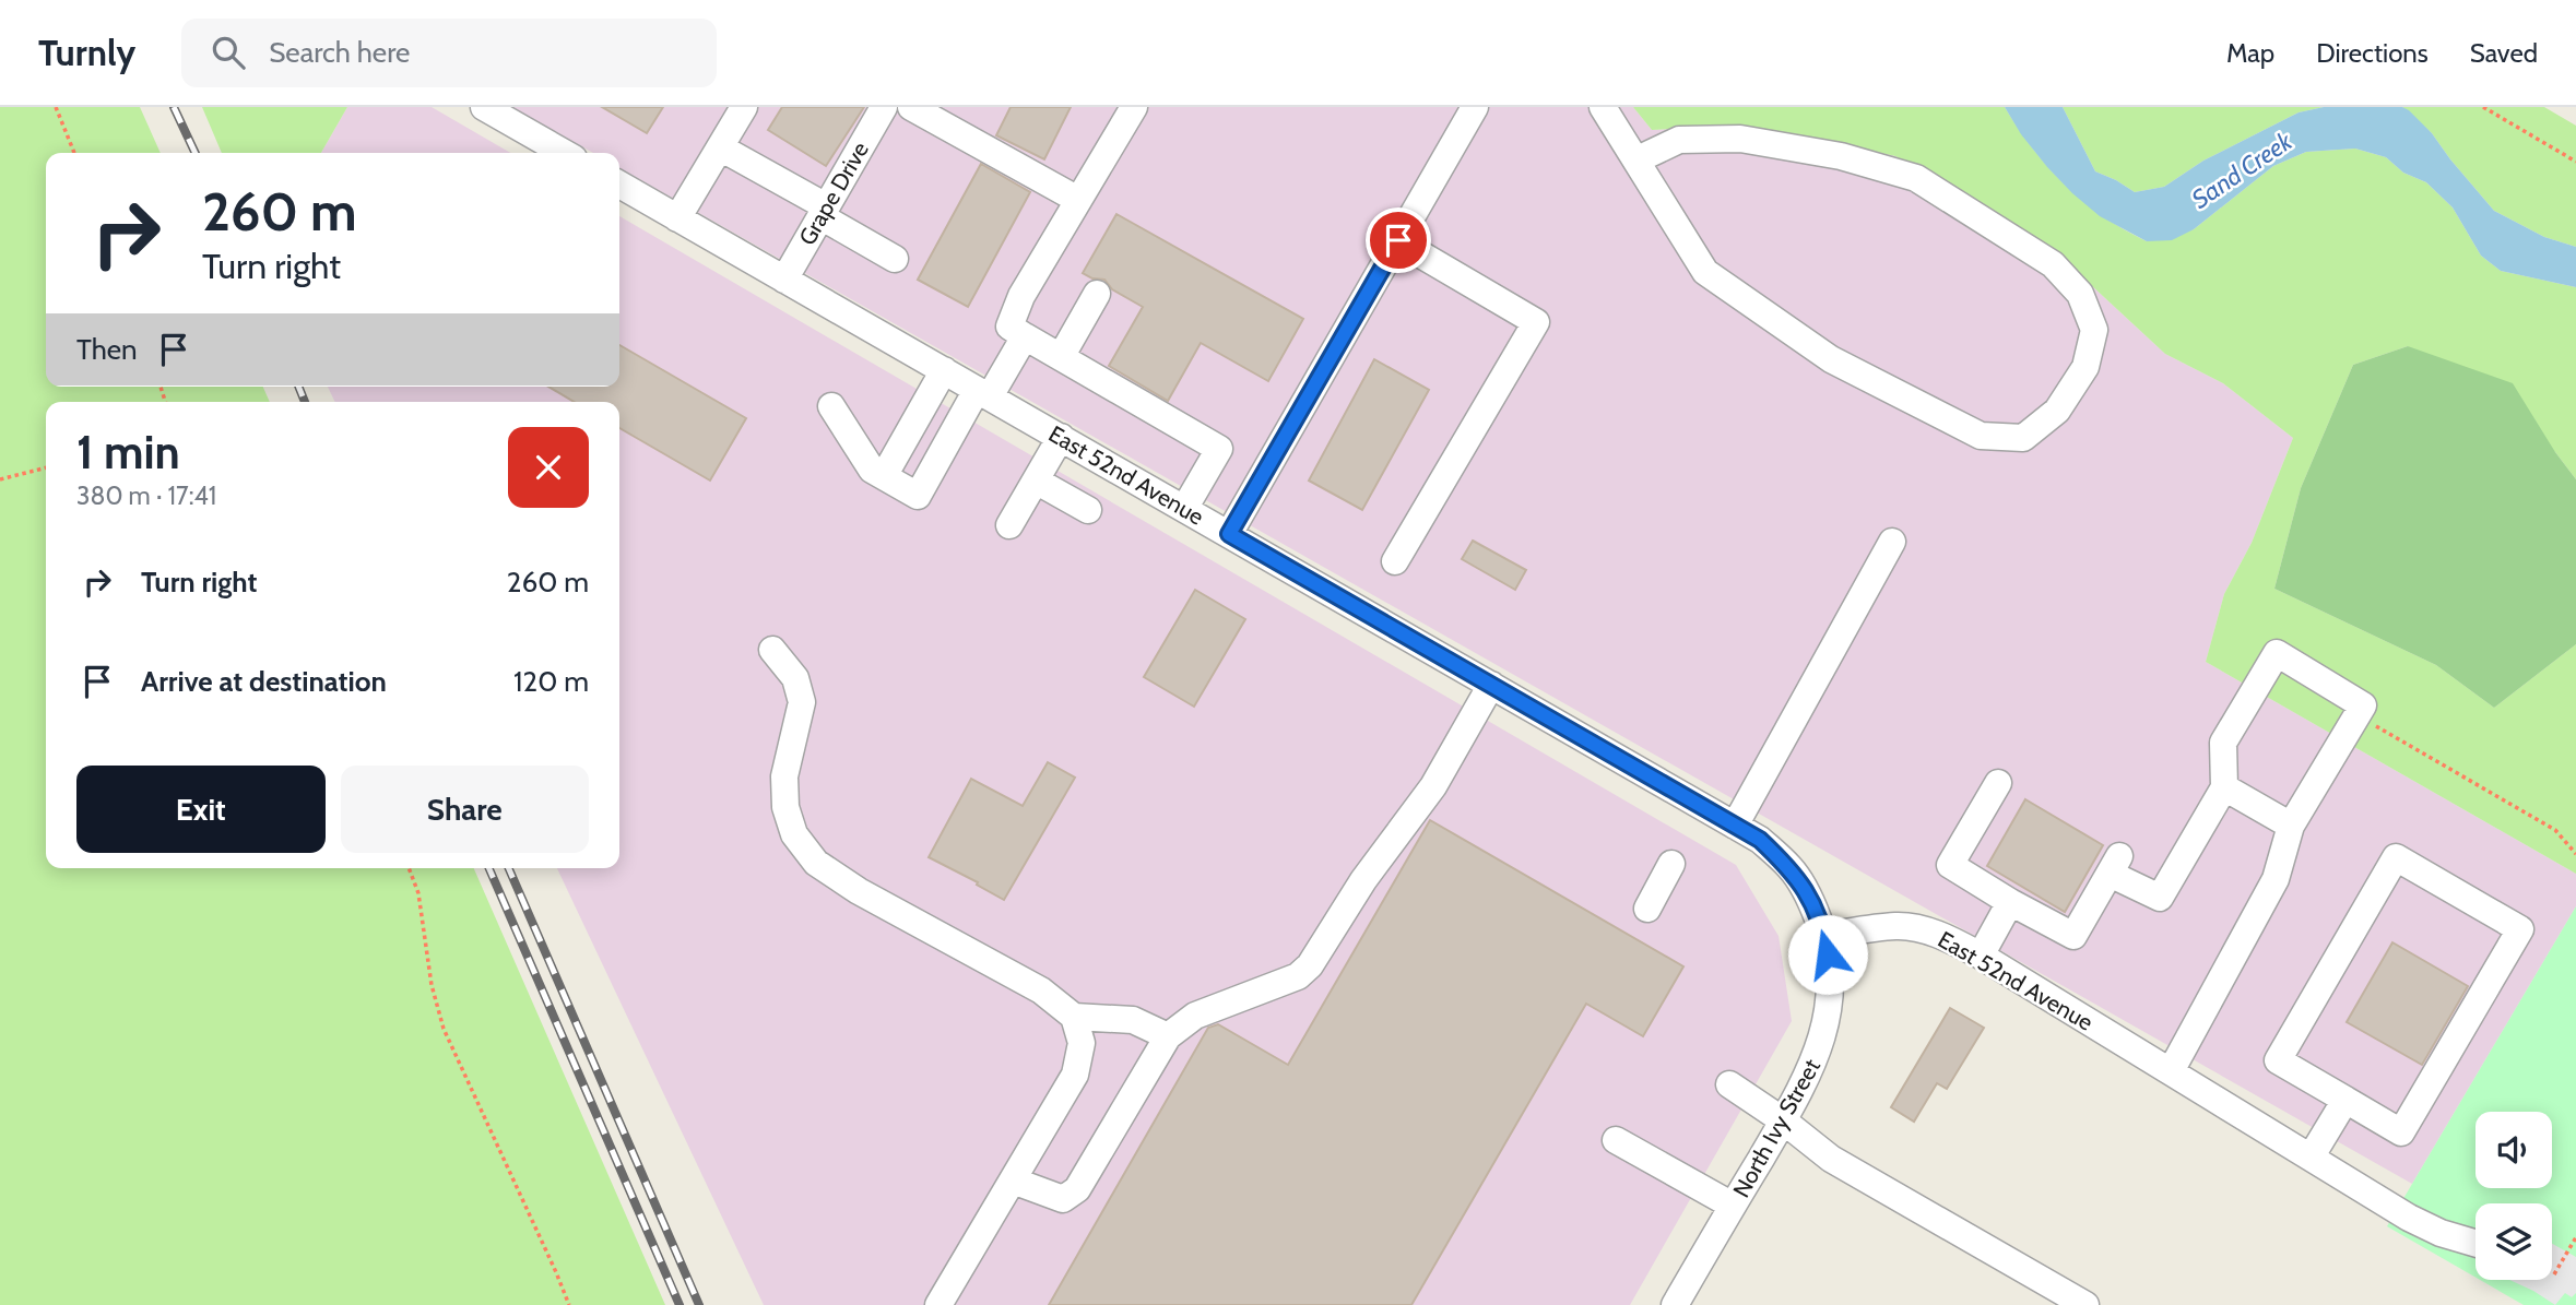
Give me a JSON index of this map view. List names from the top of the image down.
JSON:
{
  "streets": {
    "street": ["Grape Drive", "East 52nd Avenue", "North Ivy Street"]
  },
  "crossings": [
    ["Grape Drive", "East 52nd Avenue"],
    ["East 52nd Avenue", "North Ivy Street"]
  ],
  "water": ["Sand Creek"],
  "page": {
    "header": "Turnly",
    "search": "Search here",
    "nav": ["Map", "Directions", "Saved"],
    "turn": ["260 m", "Turn right"],
    "then": "Then",
    "heading": ["1 min", "380 m · 17:41"],
    "list": [
      {
        "name": "Turn right",
        "value": "260 m"
      },
      {
        "name": "Arrive at destination",
        "value": "120 m"
      }
    ],
    "buttons": ["Exit", "Share"]
  }
}
